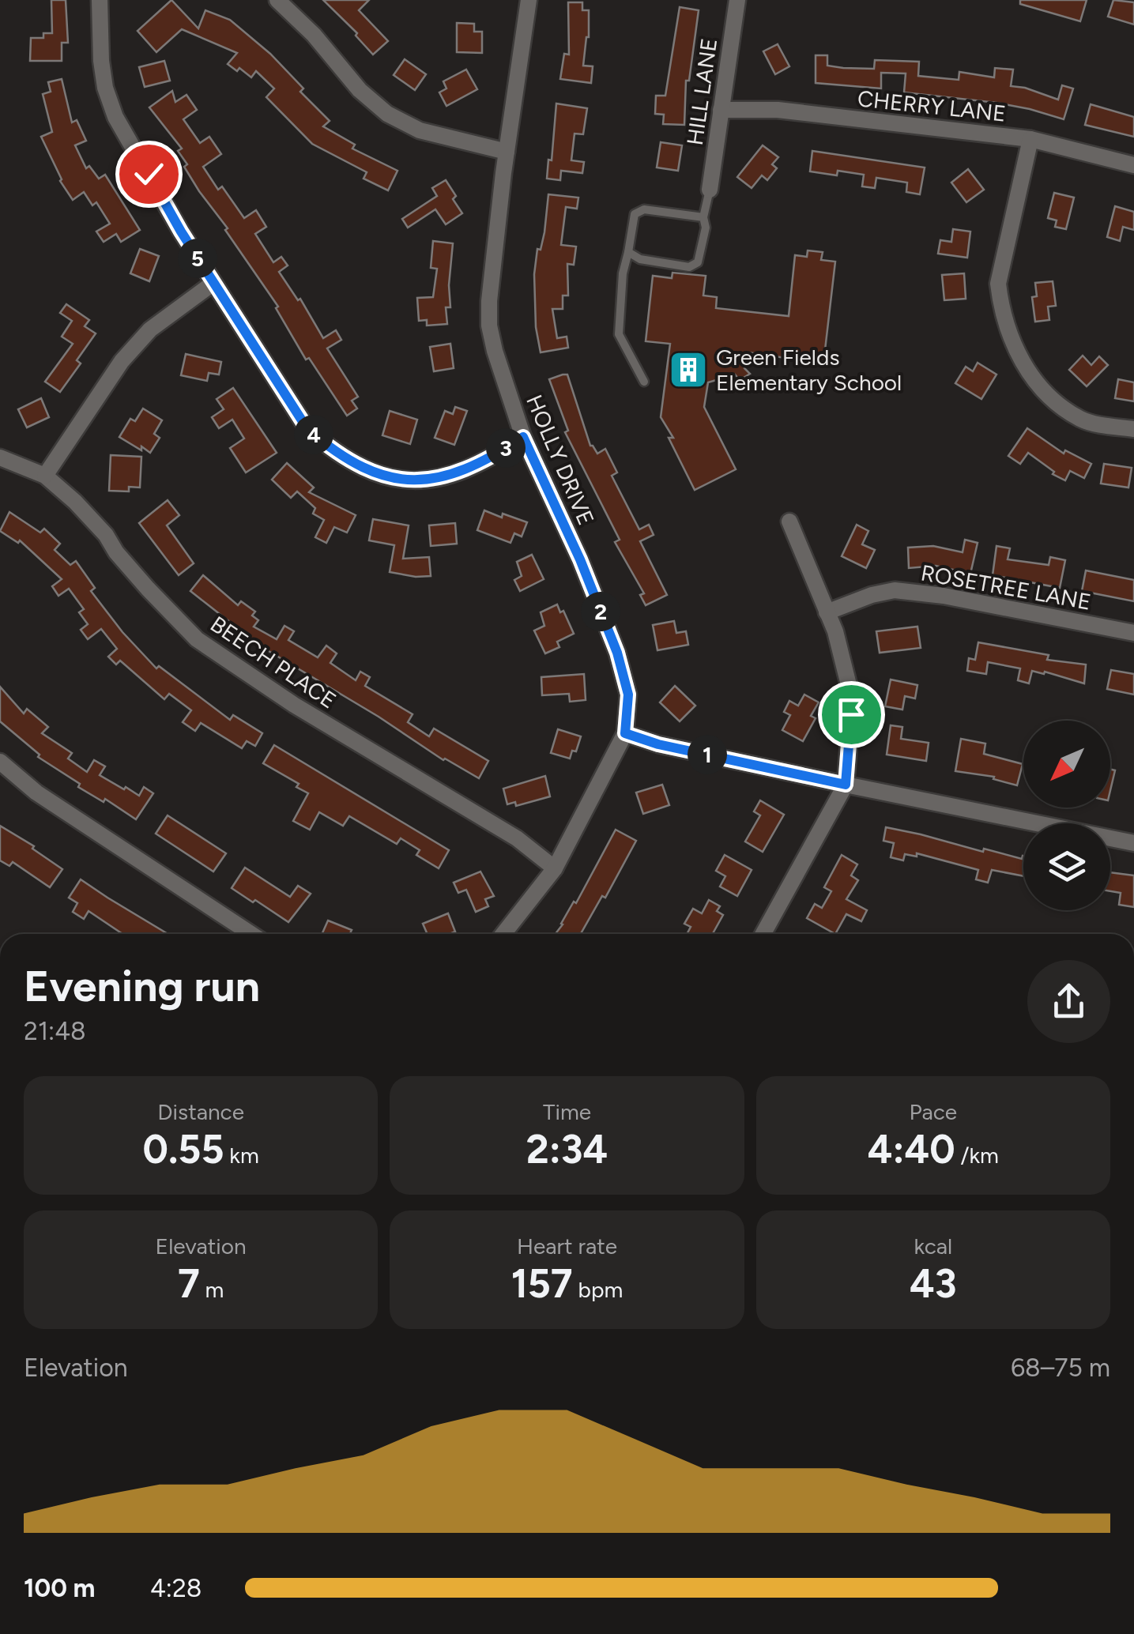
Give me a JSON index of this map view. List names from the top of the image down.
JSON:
{
  "streets": {
    "street": [
      "HILL LANE",
      "CHERRY LANE",
      "HOLLY DRIVE",
      "ROSETREE LANE",
      "BEECH PLACE"
    ]
  },
  "crossings": [
    ["HILL LANE", "CHERRY LANE"],
    ["HOLLY DRIVE", "BEECH PLACE"]
  ],
  "places": {
    "building": ["Green Fields Elementary School"]
  },
  "north": "bottom left",
  "page": {
    "pins": [
      "5",
      "4",
      "3",
      "2",
      "1"
    ],
    "heading": ["Evening run", "21:48"],
    "stats": [
      ["Distance", "0.55 km"],
      ["Time", "2:34"],
      ["Pace", "4:40 /km"],
      ["Elevation", "7 m"],
      ["Heart rate", "157 bpm"],
      ["kcal", "43"]
    ],
    "chart": ["Elevation", "68–75 m"],
    "list": [
      {
        "name": "100 m",
        "note": "4:28"
      }
    ]
  }
}
